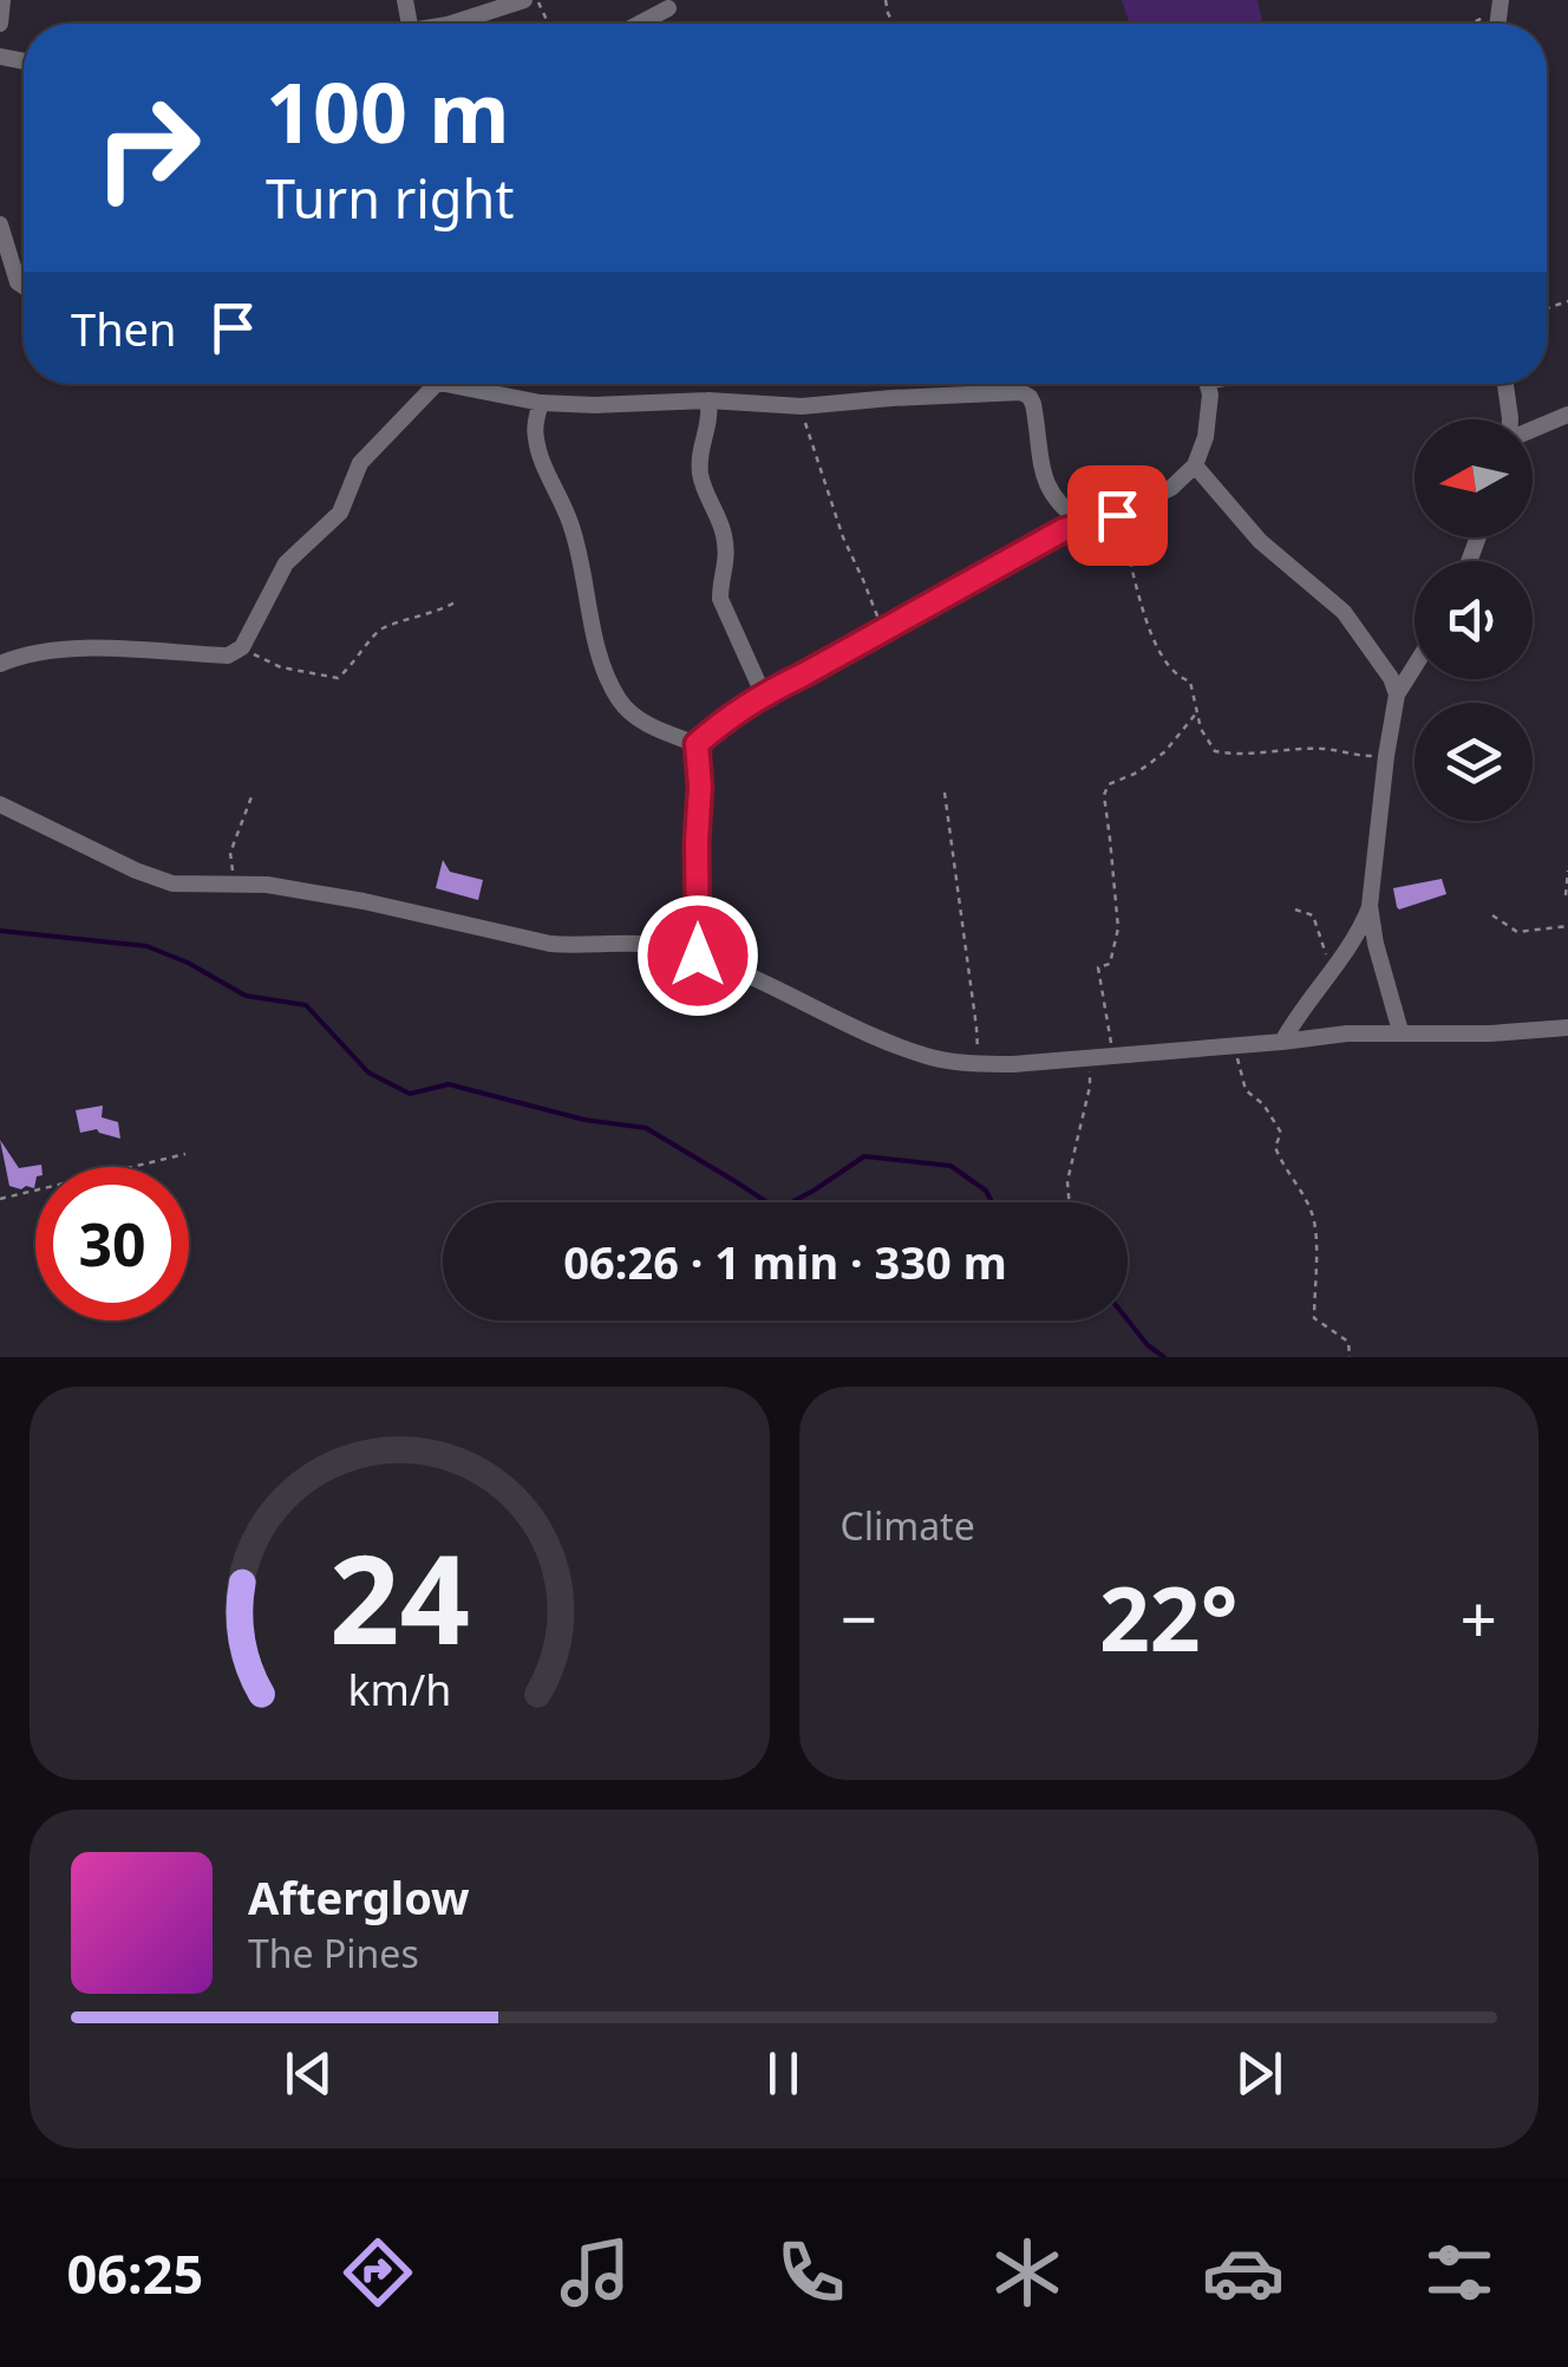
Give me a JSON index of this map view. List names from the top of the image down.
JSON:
{
  "north": "left",
  "page": {
    "turn": ["100 m", "Turn right"],
    "then": "Then",
    "limit": "30",
    "trip": "06:26 · 1 min · 330 m",
    "tile": "Climate",
    "heat": ["−", "22°", "+"],
    "song": ["Afterglow", "The Pines"],
    "tabs": "06:25",
    "gauge": ["24", "km/h"]
  }
}
